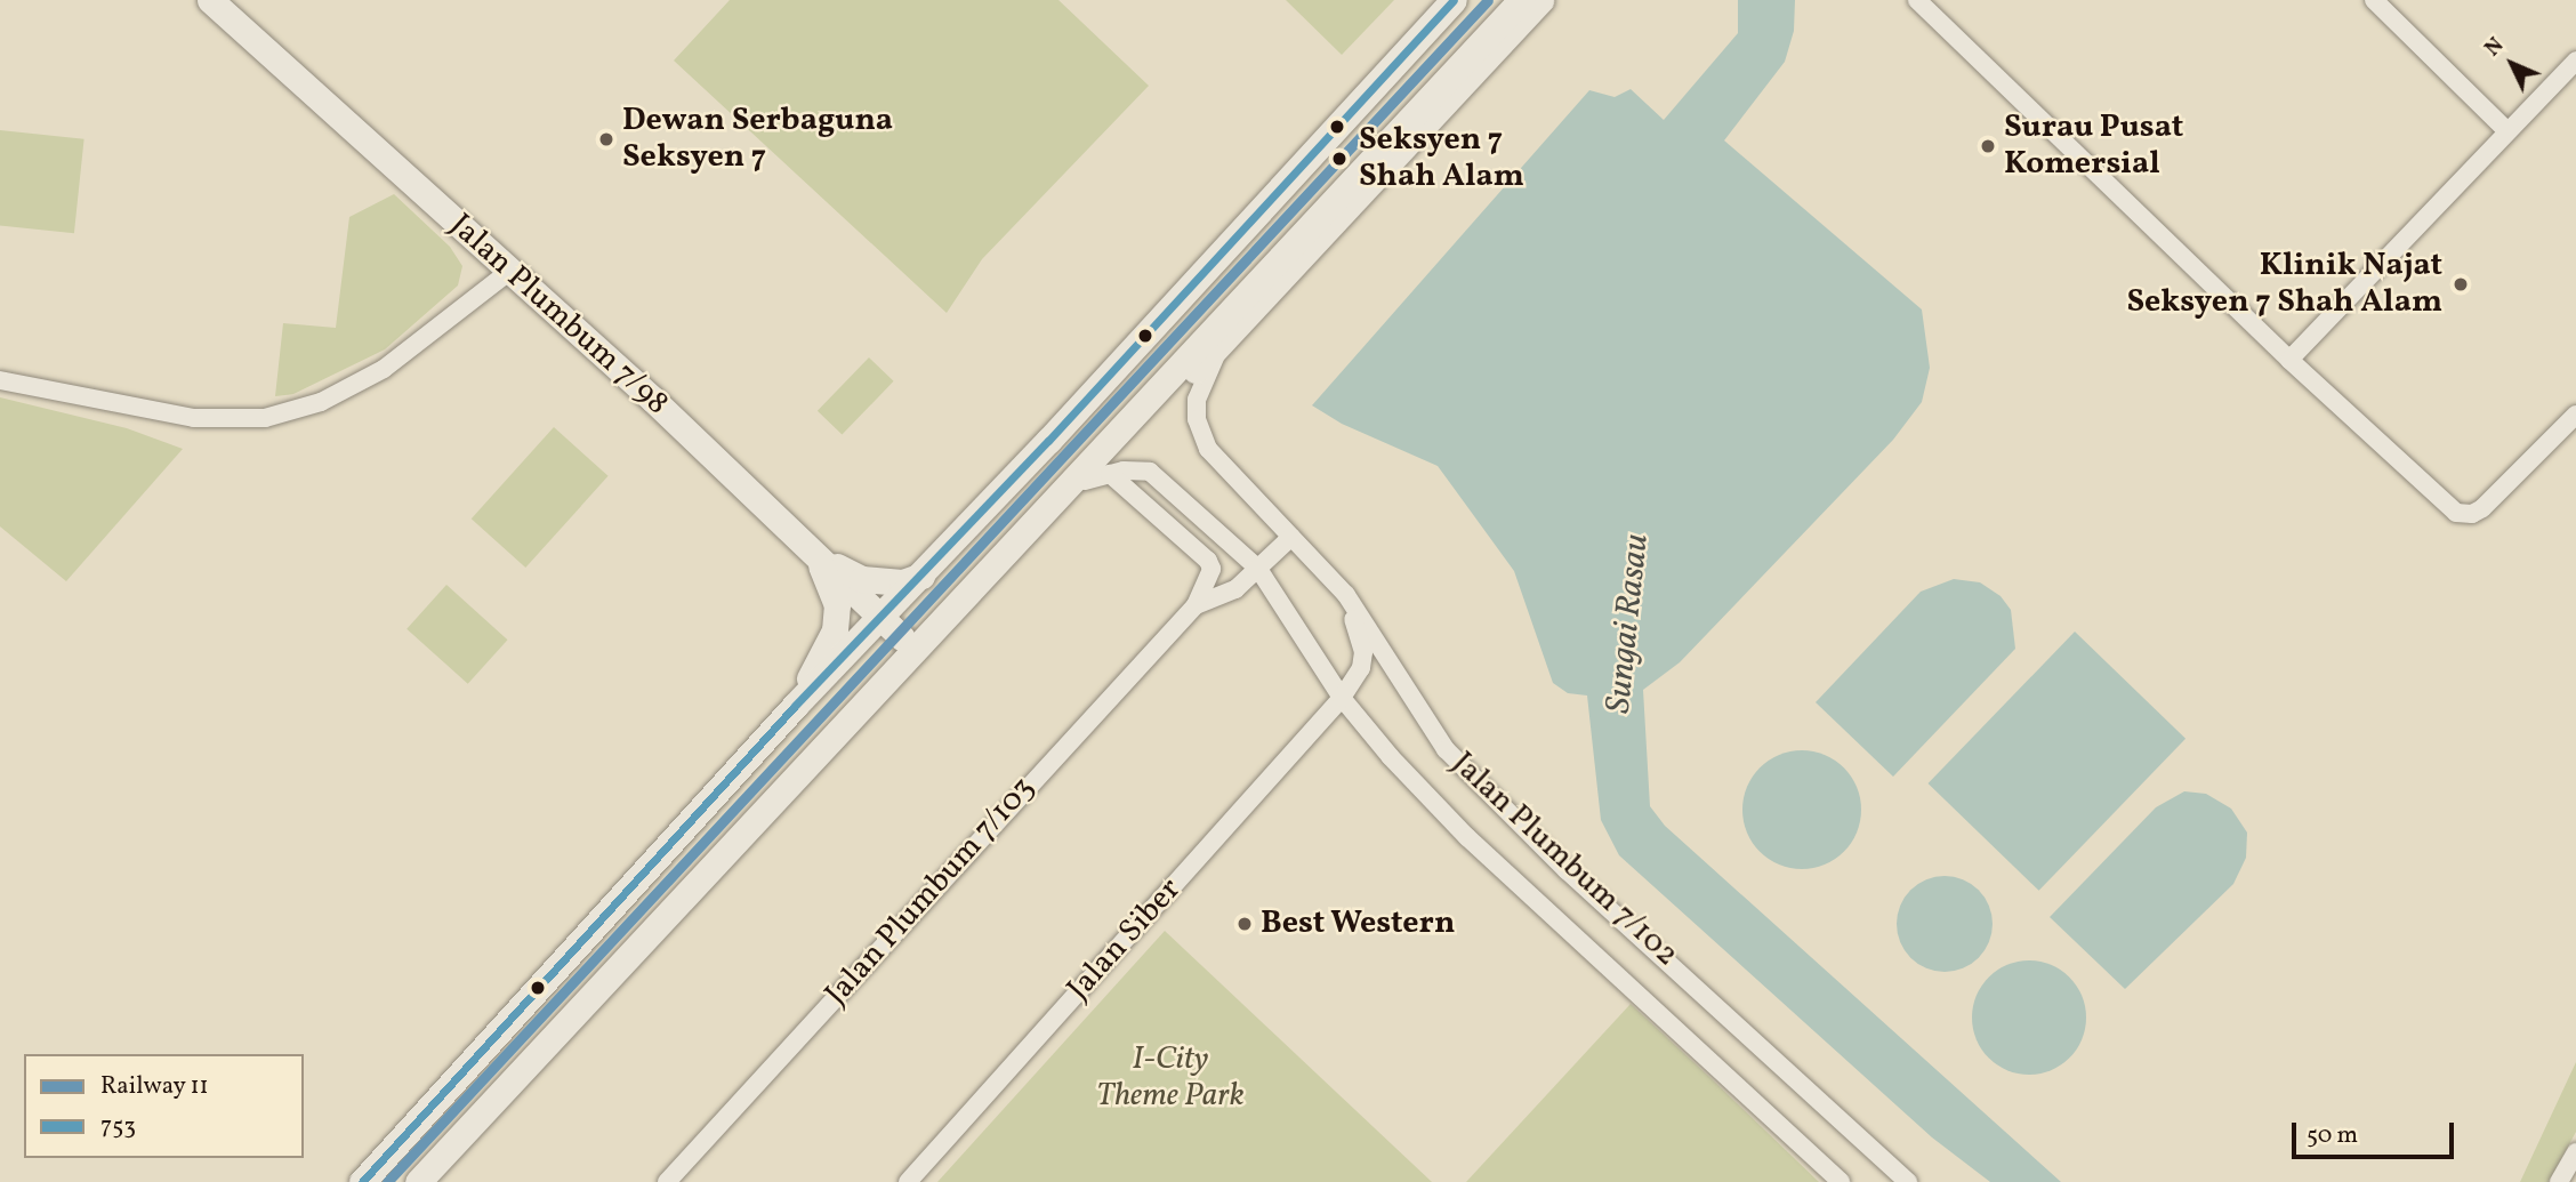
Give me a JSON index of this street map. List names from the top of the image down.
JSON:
{
  "streets": {
    "main road": ["Jalan Plumbum 7/98"],
    "street": ["Jalan Plumbum 7/102", "Jalan Plumbum 7/103", "Jalan Siber"]
  },
  "crossings": [
    ["Jalan Plumbum 7/102", "Jalan Siber"]
  ],
  "water": ["Sungai Rasau"],
  "parks": ["I-City Theme Park"],
  "places": [
    "Dewan Serbaguna Seksyen 7",
    "Surau Pusat Komersial",
    "Seksyen 7 Shah Alam",
    "Klinik Najat Seksyen 7 Shah Alam",
    "Best Western"
  ],
  "lines": ["rail line 11", "transit line 753"],
  "legend": ["Railway 11", "753"],
  "scale_bar": "50 m",
  "north": "top left"
}
